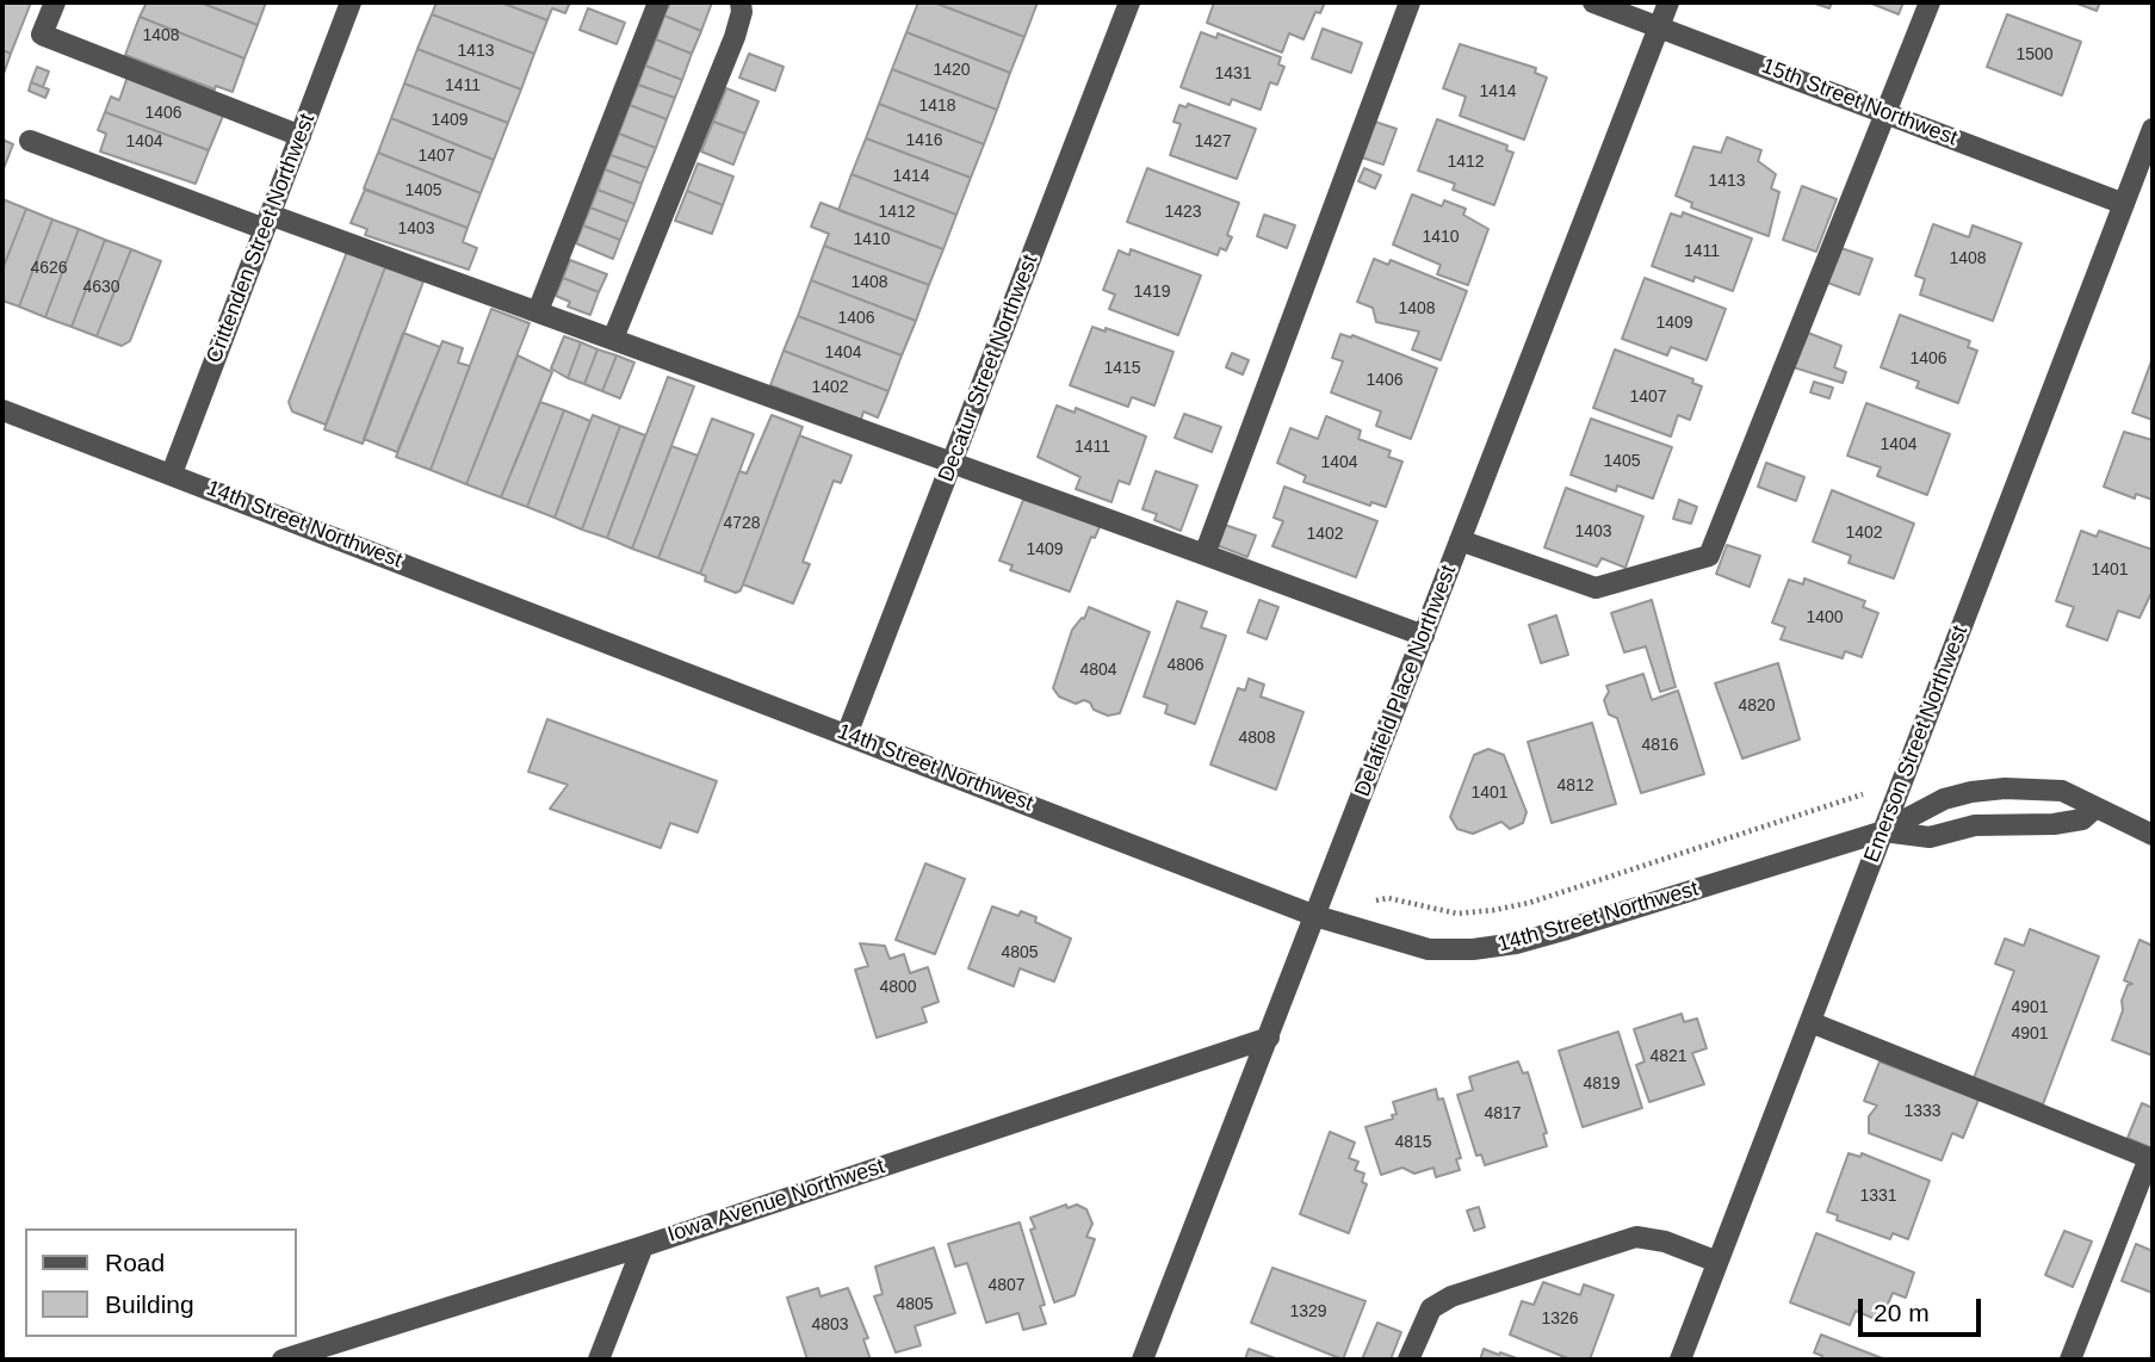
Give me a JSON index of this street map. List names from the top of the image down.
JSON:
{
  "streets": {
    "street": [
      "15th Street Northwest",
      "Crittenden Street Northwest",
      "Decatur Street Northwest",
      "14th Street Northwest",
      "Delafield Place Northwest",
      "Emerson Street Northwest",
      "Iowa Avenue Northwest"
    ]
  },
  "crossings": [
    ["15th Street Northwest", "Delafield Place Northwest"],
    ["15th Street Northwest", "Emerson Street Northwest"],
    ["Crittenden Street Northwest", "14th Street Northwest"],
    ["Decatur Street Northwest", "14th Street Northwest"],
    ["14th Street Northwest", "Delafield Place Northwest"],
    ["14th Street Northwest", "Emerson Street Northwest"],
    ["Delafield Place Northwest", "Iowa Avenue Northwest"]
  ],
  "house_numbers": [
    "1408",
    "1413",
    "1500",
    "1420",
    "1431",
    "1411",
    "1414",
    "1418",
    "1406",
    "1409",
    "1416",
    "1404",
    "1427",
    "1407",
    "1412",
    "1414",
    "1413",
    "1405",
    "1412",
    "1423",
    "1403",
    "1410",
    "1410",
    "1411",
    "1408",
    "4626",
    "1408",
    "4630",
    "1419",
    "1408",
    "1406",
    "1409",
    "1404",
    "1406",
    "1415",
    "1406",
    "1402",
    "1407",
    "1404",
    "1411",
    "1405",
    "1404",
    "4728",
    "1403",
    "1402",
    "1402",
    "1409",
    "1401",
    "1400",
    "4806",
    "4804",
    "4820",
    "4808",
    "4816",
    "4812",
    "1401",
    "4805",
    "4800",
    "4901",
    "4901",
    "4821",
    "4819",
    "1333",
    "4817",
    "4815",
    "1331",
    "4807",
    "4805",
    "1329",
    "1326",
    "4803"
  ],
  "legend": ["Road", "Building"],
  "scale_bar": "20 m"
}
